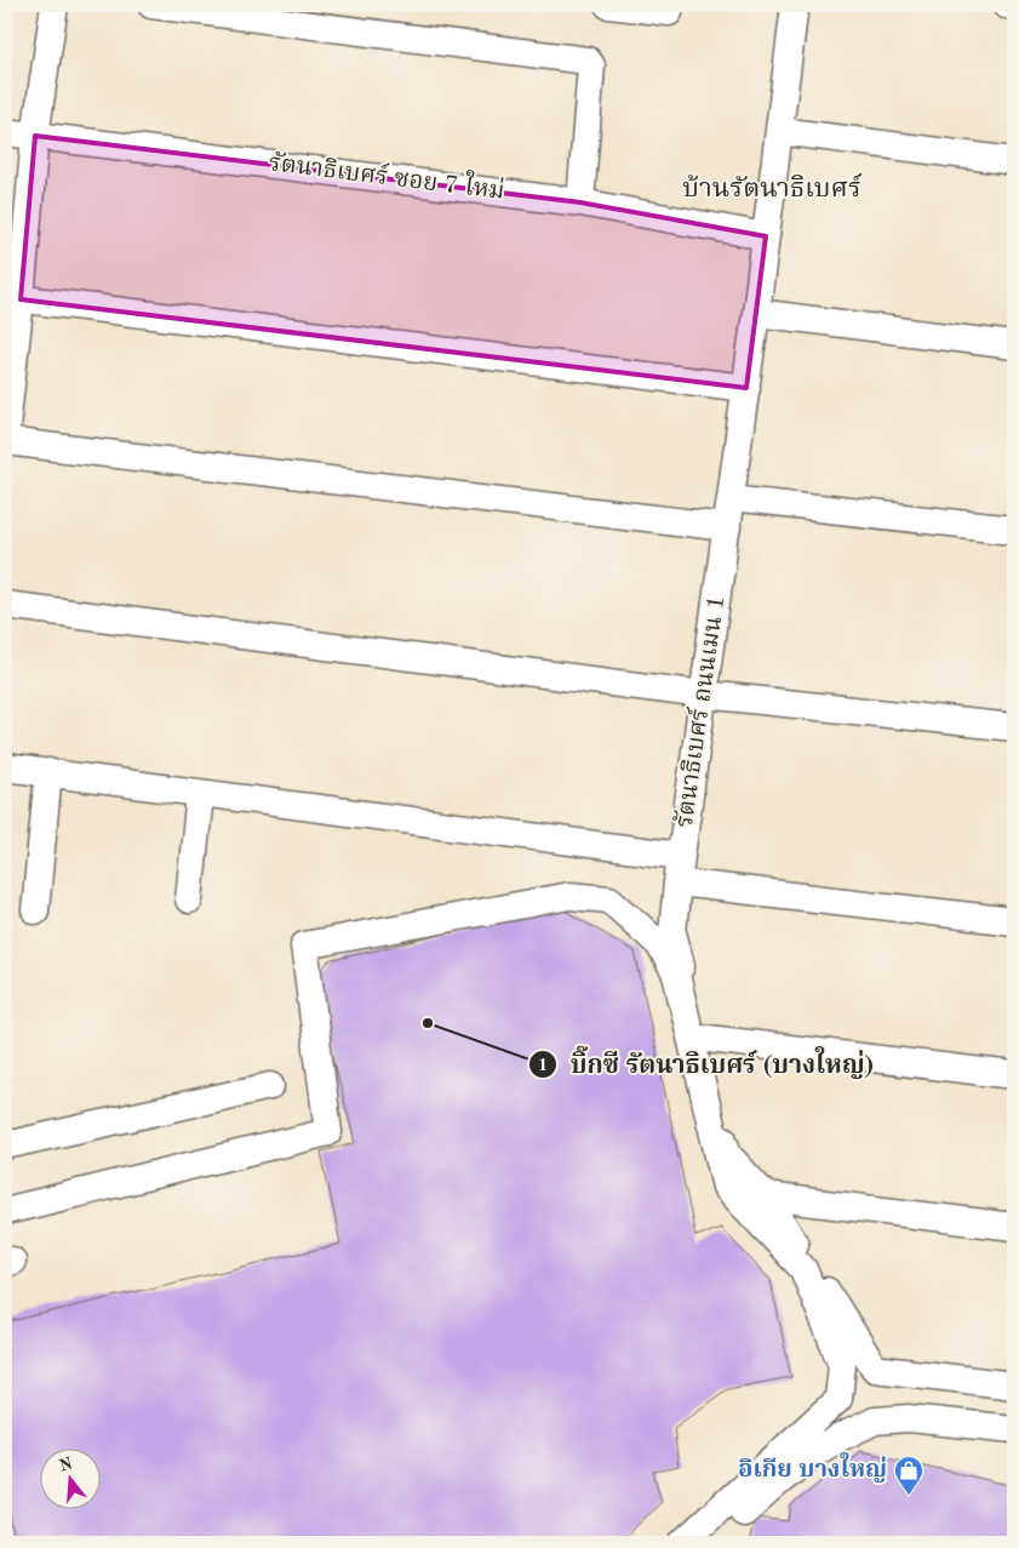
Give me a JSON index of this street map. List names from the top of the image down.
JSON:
{
  "streets": {
    "street": ["รัตนาธิเบศร์ ซอย 7 ใหม่", "รัตนาธิเบศร์ ถนนเมน 1"]
  },
  "crossings": [
    ["รัตนาธิเบศร์ ซอย 7 ใหม่", "รัตนาธิเบศร์ ถนนเมน 1"]
  ],
  "districts": ["บ้านรัตนาธิเบศร์"],
  "places": {
    "other": ["บิ๊กซี รัตนาธิเบศร์ (บางใหญ่)"],
    "shop": ["อิเกีย บางใหญ่"]
  },
  "north": "top"
}
